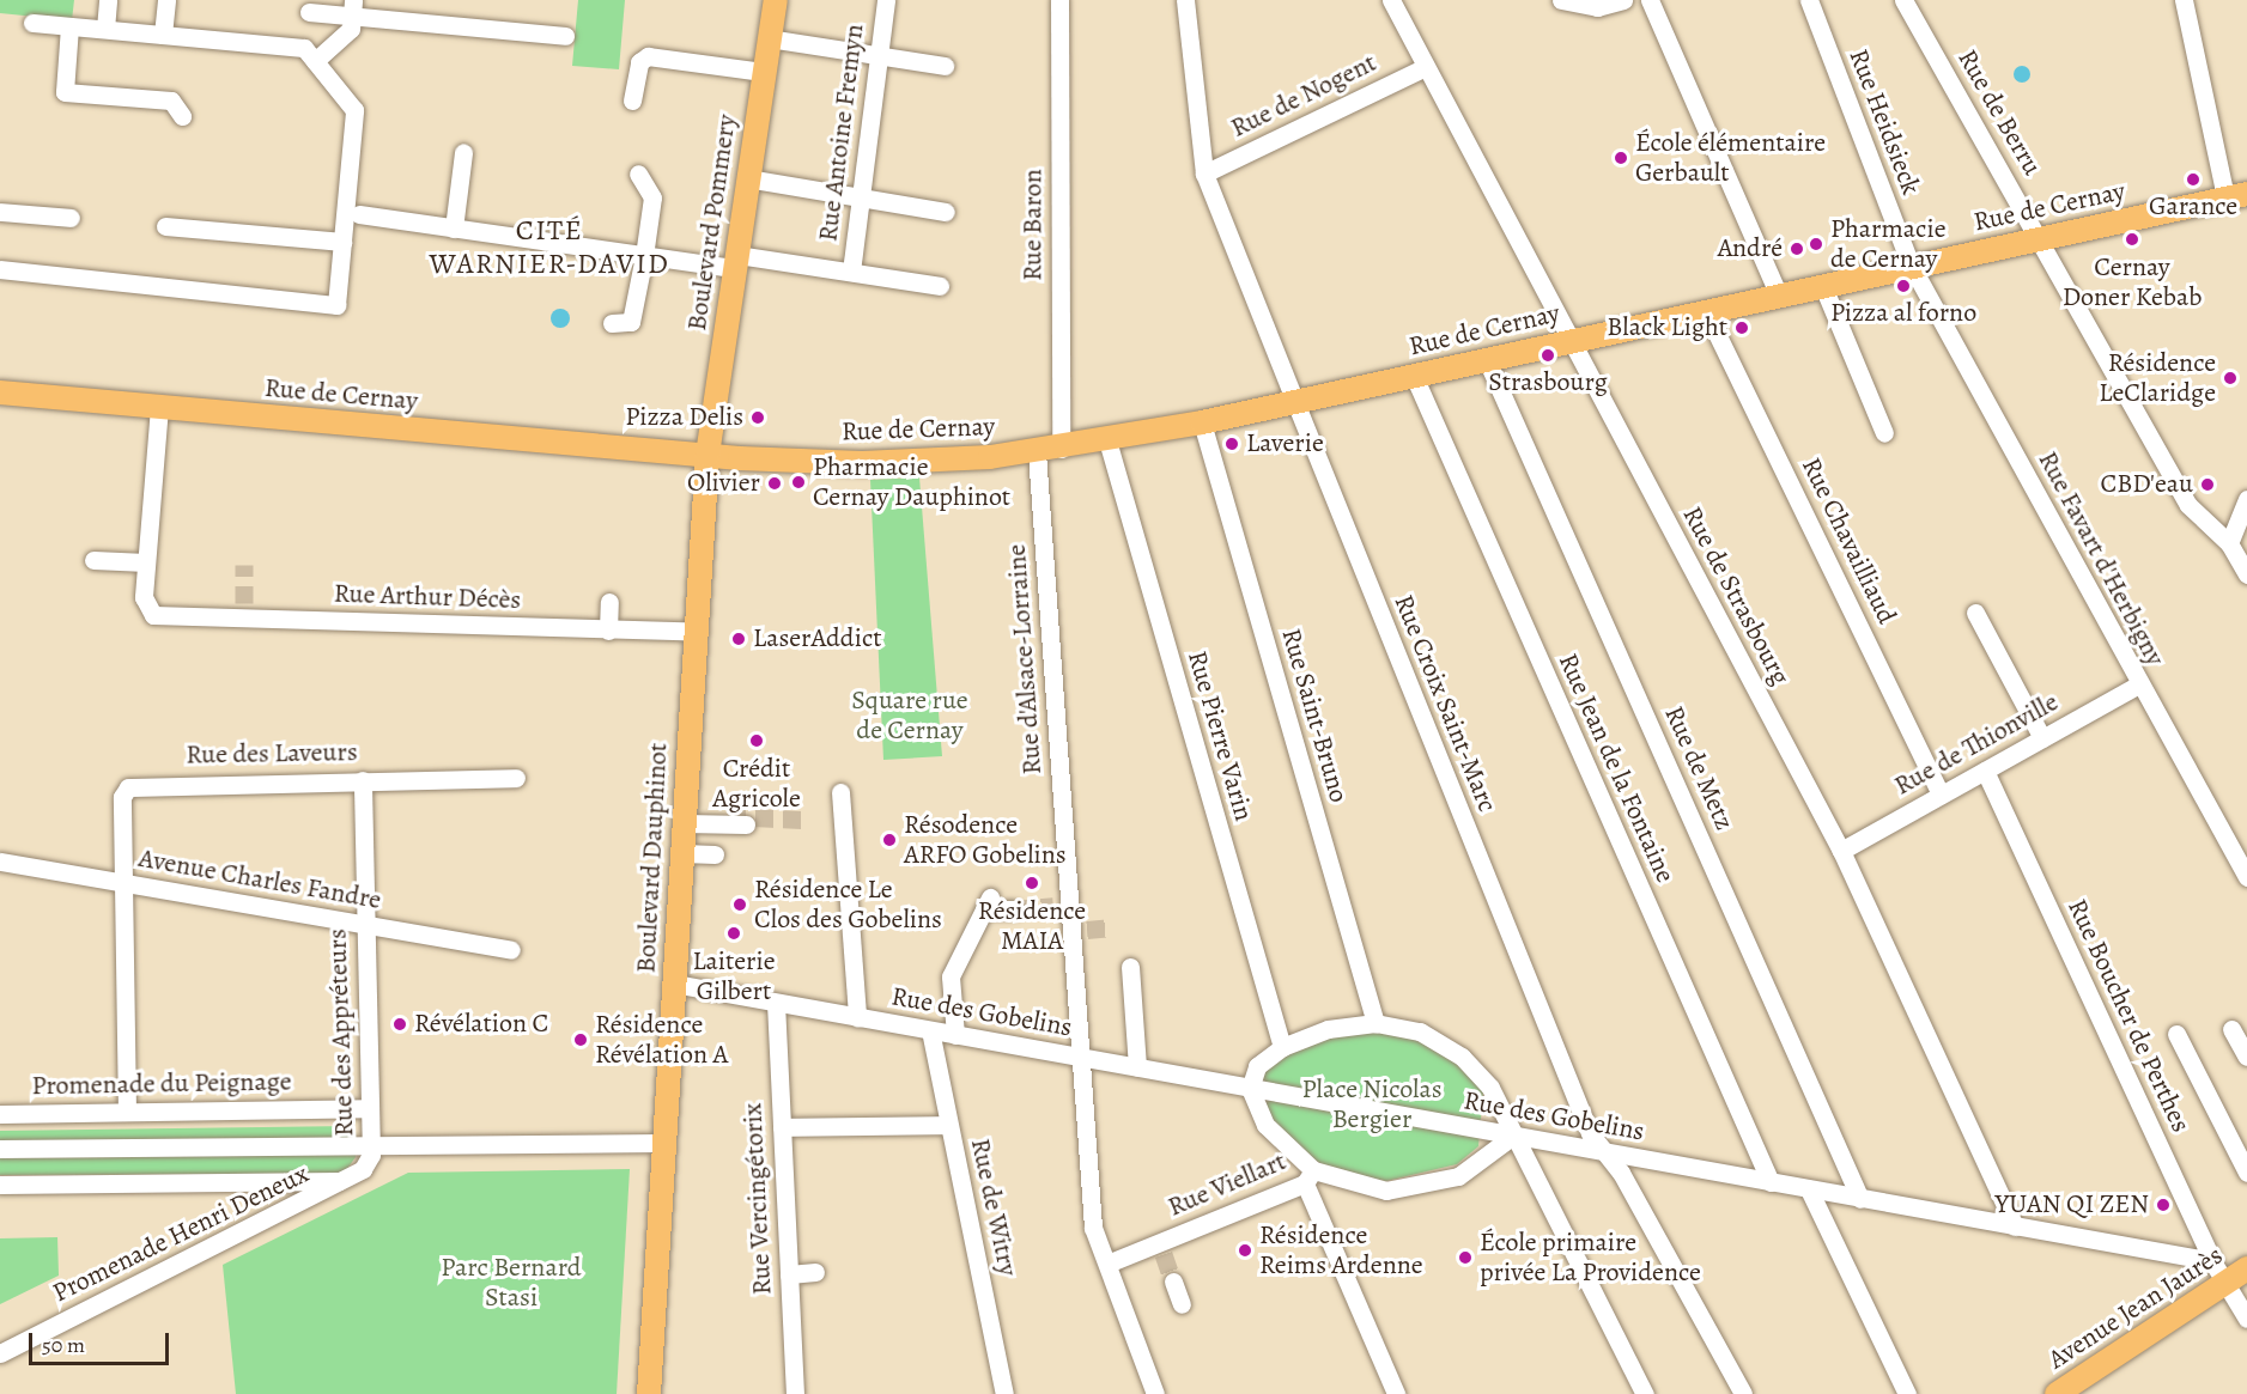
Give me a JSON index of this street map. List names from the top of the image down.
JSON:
{
  "streets": {
    "main road": [
      "Rue de Cernay",
      "Boulevard Pommery",
      "Boulevard Dauphinot",
      "Avenue Jean Jaurès"
    ],
    "street": [
      "Rue de Nogent",
      "Rue de Berru",
      "Rue Heidsieck",
      "Rue Antoine Fremyn",
      "Rue Baron",
      "Rue Chavailliaud",
      "Rue Favart d'Herbigny",
      "Rue de Strasbourg",
      "Rue Arthur Décès",
      "Rue d'Alsace-Lorraine",
      "Rue Croix Saint-Marc",
      "Rue Saint-Bruno",
      "Rue Pierre Varin",
      "Rue de Thionville",
      "Rue des Laveurs",
      "Rue Jean de la Fontaine",
      "Rue de Metz",
      "Avenue Charles Fandre",
      "Rue des Gobelins",
      "Rue Boucher de Perthes",
      "Rue des Appréteurs",
      "Promenade du Peignage",
      "Rue Viellart",
      "Rue Vercingétorix",
      "Rue de Witry",
      "Promenade Henri Deneux"
    ]
  },
  "crossings": [
    ["Rue de Nogent", "Rue de Strasbourg"],
    ["Rue de Nogent", "Rue Croix Saint-Marc"],
    ["Rue de Berru", "Rue de Cernay"],
    ["Rue Heidsieck", "Rue de Cernay"],
    ["Rue Heidsieck", "Rue Favart d'Herbigny"],
    ["Rue de Cernay", "Boulevard Pommery"],
    ["Rue de Cernay", "Rue Baron"],
    ["Rue de Cernay", "Rue Chavailliaud"],
    ["Rue de Cernay", "Rue Favart d'Herbigny"],
    ["Rue de Cernay", "Rue de Strasbourg"],
    ["Rue de Cernay", "Rue Arthur Décès"],
    ["Rue de Cernay", "Rue d'Alsace-Lorraine"],
    ["Rue de Cernay", "Rue Croix Saint-Marc"],
    ["Rue de Cernay", "Rue Saint-Bruno"],
    ["Rue de Cernay", "Rue Pierre Varin"],
    ["Rue de Cernay", "Rue Jean de la Fontaine"],
    ["Rue de Cernay", "Rue de Metz"],
    ["Rue de Cernay", "Boulevard Dauphinot"],
    ["Boulevard Pommery", "Boulevard Dauphinot"],
    ["Rue Chavailliaud", "Rue de Thionville"],
    ["Rue Favart d'Herbigny", "Rue de Thionville"],
    ["Rue de Strasbourg", "Rue de Thionville"],
    ["Rue de Strasbourg", "Rue des Gobelins"],
    ["Rue Arthur Décès", "Boulevard Dauphinot"],
    ["Rue d'Alsace-Lorraine", "Rue des Gobelins"],
    ["Rue d'Alsace-Lorraine", "Rue Viellart"],
    ["Rue Croix Saint-Marc", "Rue des Gobelins"],
    ["Rue de Thionville", "Rue Boucher de Perthes"],
    ["Rue des Laveurs", "Avenue Charles Fandre"],
    ["Rue des Laveurs", "Rue des Appréteurs"],
    ["Rue Jean de la Fontaine", "Rue des Gobelins"],
    ["Rue de Metz", "Rue des Gobelins"],
    ["Boulevard Dauphinot", "Rue des Gobelins"],
    ["Avenue Charles Fandre", "Rue des Appréteurs"],
    ["Rue des Gobelins", "Rue Boucher de Perthes"],
    ["Rue des Gobelins", "Rue Vercingétorix"],
    ["Rue des Gobelins", "Rue de Witry"],
    ["Rue Boucher de Perthes", "Avenue Jean Jaurès"],
    ["Rue des Appréteurs", "Promenade du Peignage"]
  ],
  "districts": ["CITÉ WARNIER-DAVID"],
  "parks": ["Square rue de Cernay", "Place Nicolas Bergier", "Parc Bernard Stasi"],
  "places": [
    "École élémentaire Gerbault",
    "Garance",
    "Cernay Doner Kebab",
    "Pharmacie de Cernay",
    "André",
    "Pizza al forno",
    "Black Light",
    "Strasbourg",
    "Résidence LeClaridge",
    "Pizza Delis",
    "Laverie",
    "Pharmacie Cernay Dauphinot",
    "Olivier",
    "CBD'eau",
    "LaserAddict",
    "Crédit Agricole",
    "Résodence ARFO Gobelins",
    "Résidence MAIA",
    "Résidence Le Clos des Gobelins",
    "Laiterie Gilbert",
    "Révélation C",
    "Résidence Révélation A",
    "YUAN QI ZEN",
    "Résidence Reims Ardenne",
    "École primaire privée La Providence"
  ],
  "scale_bar": "50 m"
}
